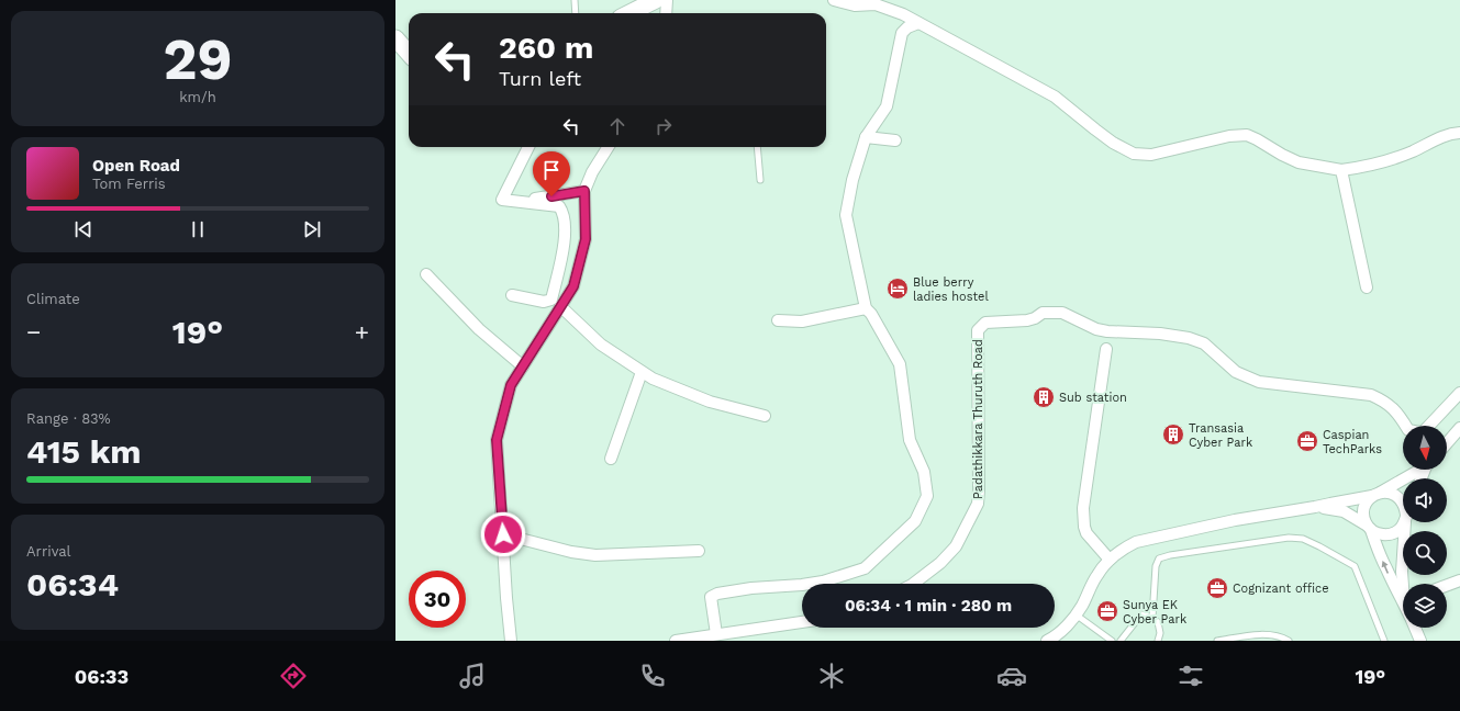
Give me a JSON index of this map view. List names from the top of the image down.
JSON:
{
  "streets": {
    "street": ["Padathikkara Thuruth Road"]
  },
  "places": {
    "hotel": ["Blue berry ladies hostel"],
    "building": ["Sub station", "Transasia Cyber Park"],
    "office": ["Caspian TechParks", "Cognizant office", "Sunya EK Cyber Park"]
  },
  "north": "bottom",
  "page": {
    "tile": [
      ["29", "km/h"],
      "Climate",
      ["Range · 83%", "415 km"],
      ["Arrival", "06:34"]
    ],
    "turn": ["260 m", "Turn left"],
    "song": ["Open Road", "Tom Ferris"],
    "heat": ["−", "19°", "+"],
    "limit": "30",
    "trip": "06:34 · 1 min · 280 m",
    "tabs": ["06:33", "19°"]
  }
}
